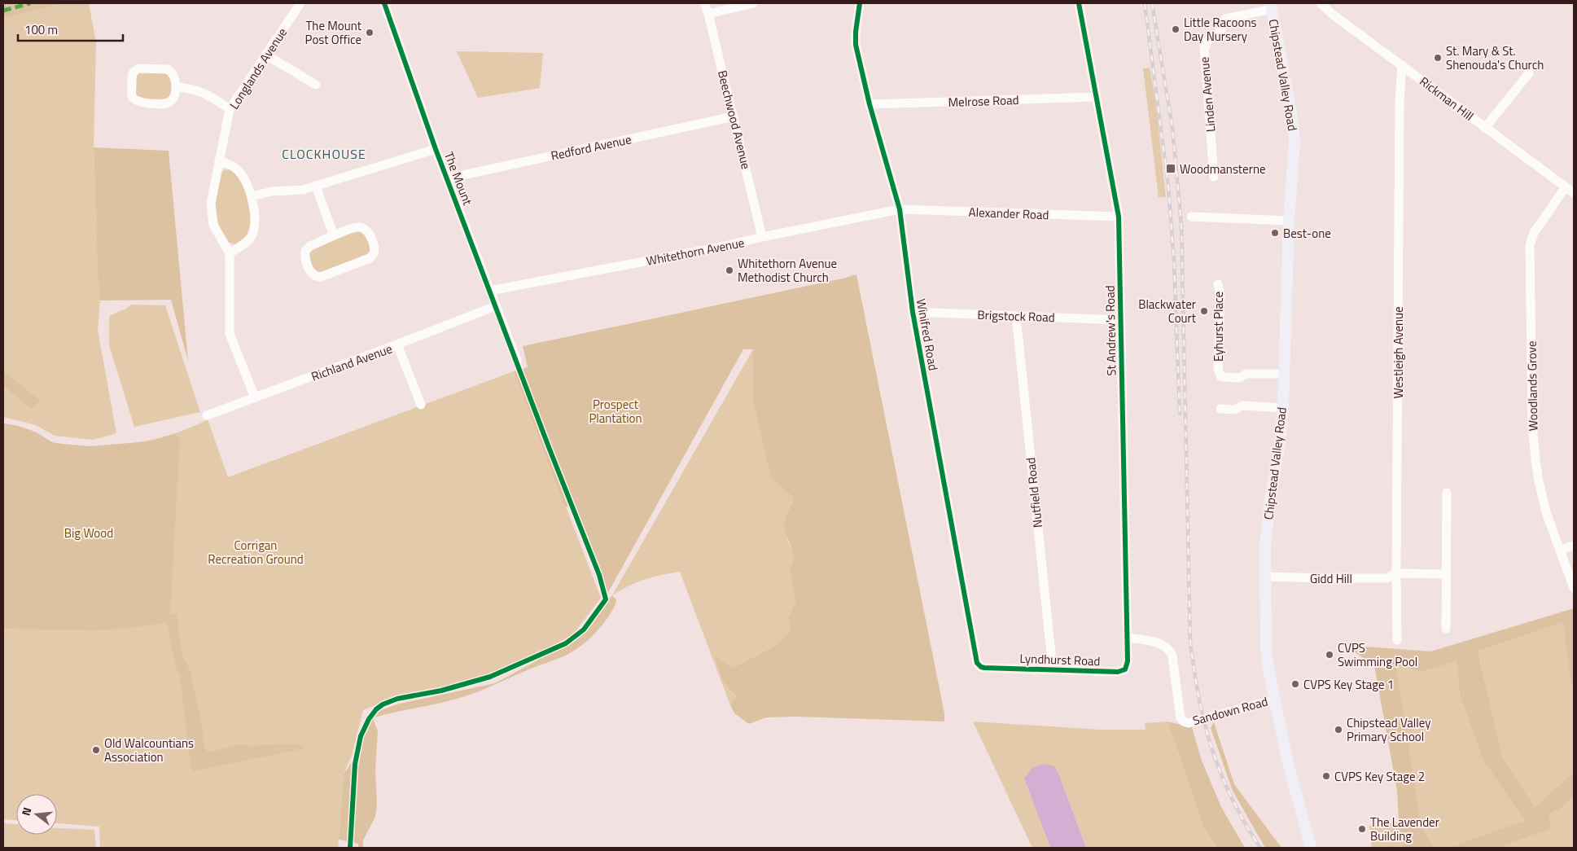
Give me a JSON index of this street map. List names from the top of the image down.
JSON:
{
  "streets": {
    "main road": ["Chipstead Valley Road"],
    "street": [
      "Longlands Avenue",
      "Linden Avenue",
      "Rickman Hill",
      "Melrose Road",
      "Beechwood Avenue",
      "Redford Avenue",
      "The Mount",
      "Alexander Road",
      "Whitethorn Avenue",
      "Brigstock Road",
      "Eyhurst Place",
      "St Andrew's Road",
      "Winifred Road",
      "Westleigh Avenue",
      "Richland Avenue",
      "Woodlands Grove",
      "Nutfield Road",
      "Gidd Hill",
      "Lyndhurst Road",
      "Sandown Road"
    ]
  },
  "crossings": [
    ["Longlands Avenue", "Richland Avenue"],
    ["Chipstead Valley Road", "Linden Avenue"],
    ["Chipstead Valley Road", "Eyhurst Place"],
    ["Chipstead Valley Road", "Gidd Hill"],
    ["Chipstead Valley Road", "Sandown Road"],
    ["Rickman Hill", "Westleigh Avenue"],
    ["Rickman Hill", "Woodlands Grove"],
    ["Melrose Road", "St Andrew's Road"],
    ["Melrose Road", "Winifred Road"],
    ["Beechwood Avenue", "Redford Avenue"],
    ["Beechwood Avenue", "Whitethorn Avenue"],
    ["Redford Avenue", "The Mount"],
    ["The Mount", "Whitethorn Avenue"],
    ["The Mount", "Richland Avenue"],
    ["Alexander Road", "Whitethorn Avenue"],
    ["Alexander Road", "St Andrew's Road"],
    ["Alexander Road", "Winifred Road"],
    ["Whitethorn Avenue", "Winifred Road"],
    ["Brigstock Road", "St Andrew's Road"],
    ["Brigstock Road", "Winifred Road"],
    ["Brigstock Road", "Nutfield Road"],
    ["St Andrew's Road", "Lyndhurst Road"],
    ["St Andrew's Road", "Sandown Road"],
    ["Winifred Road", "Lyndhurst Road"],
    ["Westleigh Avenue", "Gidd Hill"],
    ["Nutfield Road", "Lyndhurst Road"]
  ],
  "districts": ["CLOCKHOUSE"],
  "parks": ["Prospect Plantation", "Big Wood", "Corrigan Recreation Ground"],
  "places": {
    "other": [
      "Little Racoons Day Nursery",
      "The Mount Post Office",
      "St. Mary & St. Shenouda's Church",
      "Best-one",
      "Whitethorn Avenue Methodist Church",
      "Blackwater Court",
      "CVPS Swimming Pool",
      "CVPS Key Stage 1",
      "Chipstead Valley Primary School",
      "Old Walcountians Association",
      "CVPS Key Stage 2",
      "The Lavender Building"
    ],
    "transit": ["Woodmansterne"]
  },
  "scale_bar": "100 m",
  "north": "left"
}
